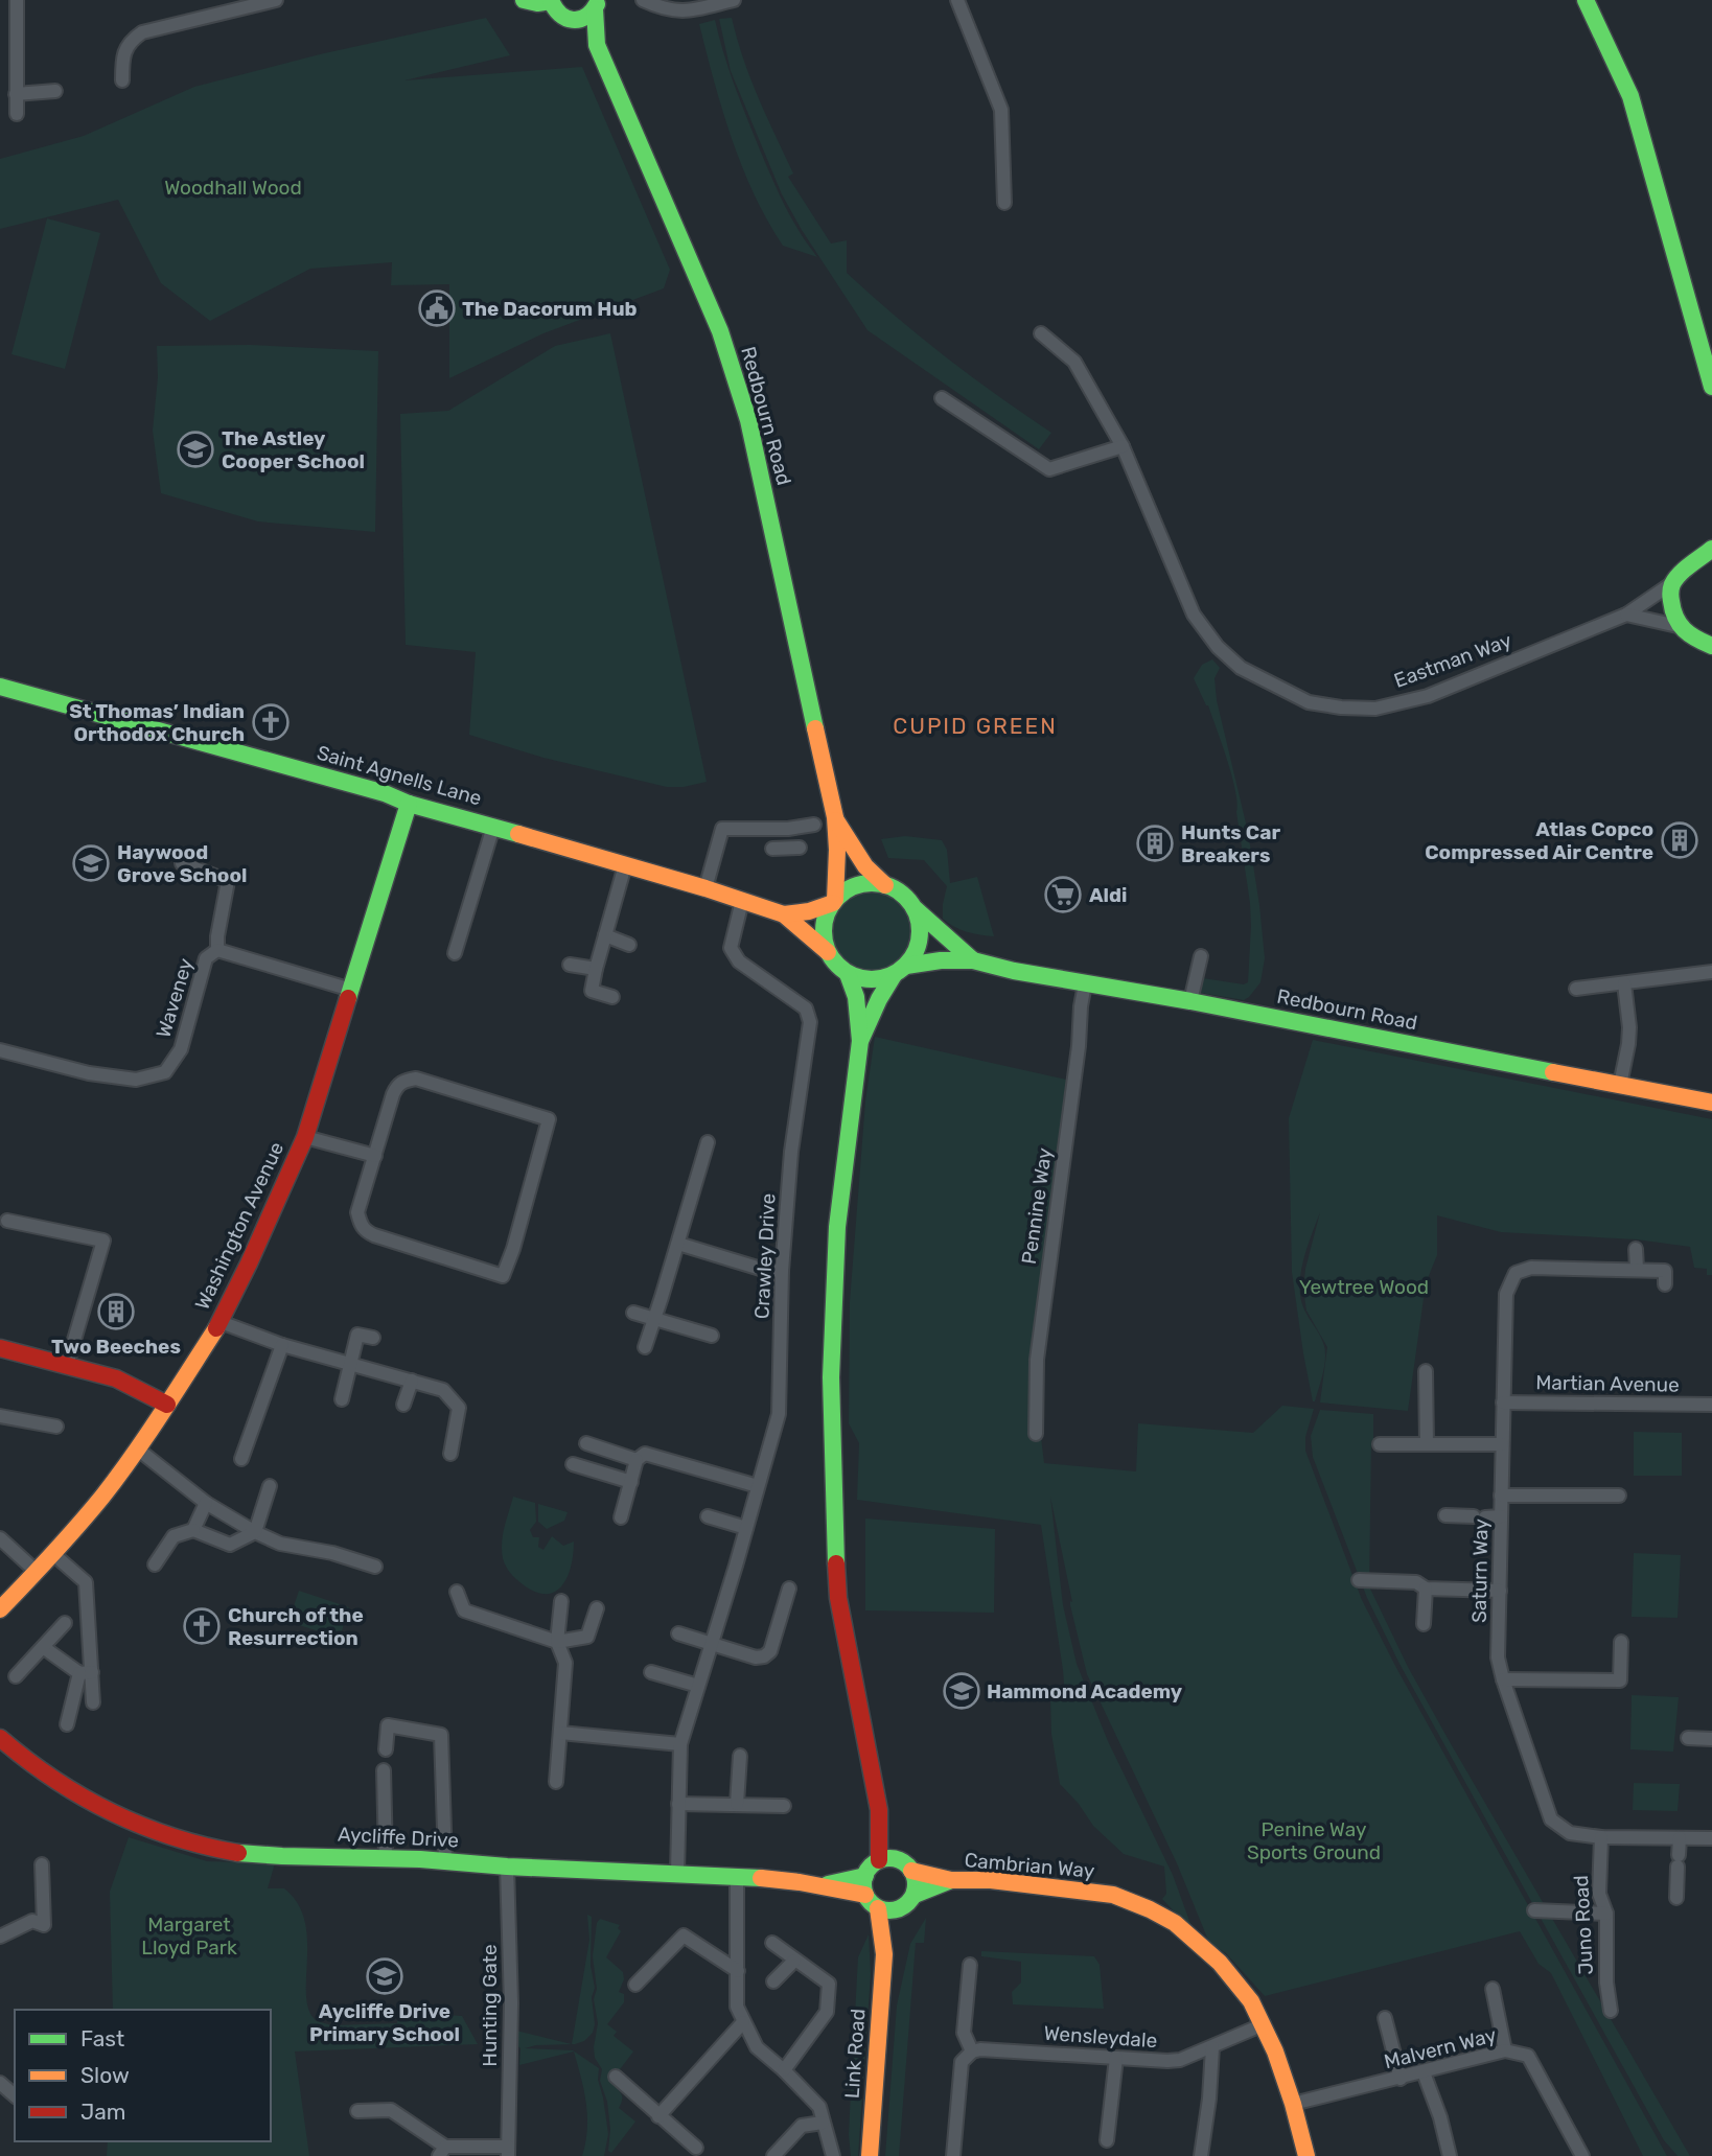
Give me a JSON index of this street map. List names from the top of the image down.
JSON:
{
  "streets": {
    "street": [
      "Redbourn Road",
      "Eastman Way",
      "Saint Agnells Lane",
      "Waveney",
      "Pennine Way",
      "Washington Avenue",
      "Crawley Drive",
      "Martian Avenue",
      "Saturn Way",
      "Aycliffe Drive",
      "Cambrian Way",
      "Juno Road",
      "Hunting Gate",
      "Wensleydale",
      "Malvern Way",
      "Link Road"
    ]
  },
  "crossings": [
    ["Redbourn Road", "Saint Agnells Lane"],
    ["Redbourn Road", "Pennine Way"],
    ["Saint Agnells Lane", "Washington Avenue"],
    ["Saint Agnells Lane", "Crawley Drive"],
    ["Waveney", "Washington Avenue"],
    ["Crawley Drive", "Aycliffe Drive"],
    ["Martian Avenue", "Saturn Way"],
    ["Saturn Way", "Juno Road"],
    ["Aycliffe Drive", "Cambrian Way"],
    ["Aycliffe Drive", "Hunting Gate"],
    ["Aycliffe Drive", "Link Road"],
    ["Cambrian Way", "Wensleydale"],
    ["Cambrian Way", "Malvern Way"],
    ["Cambrian Way", "Link Road"]
  ],
  "districts": ["CUPID GREEN"],
  "parks": [
    "Woodhall Wood",
    "Yewtree Wood",
    "Penine Way Sports Ground",
    "Margaret Lloyd Park"
  ],
  "places": {
    "public building": ["The Dacorum Hub"],
    "school or university": [
      "The Astley Cooper School",
      "Haywood Grove School",
      "Hammond Academy",
      "Aycliffe Drive Primary School"
    ],
    "church": ["St Thomas’ Indian Orthodox Church", "Church of the Resurrection"],
    "building": ["Atlas Copco Compressed Air Centre", "Hunts Car Breakers", "Two Beeches"],
    "supermarket": ["Aldi"]
  },
  "legend": ["Fast", "Slow", "Jam"]
}
